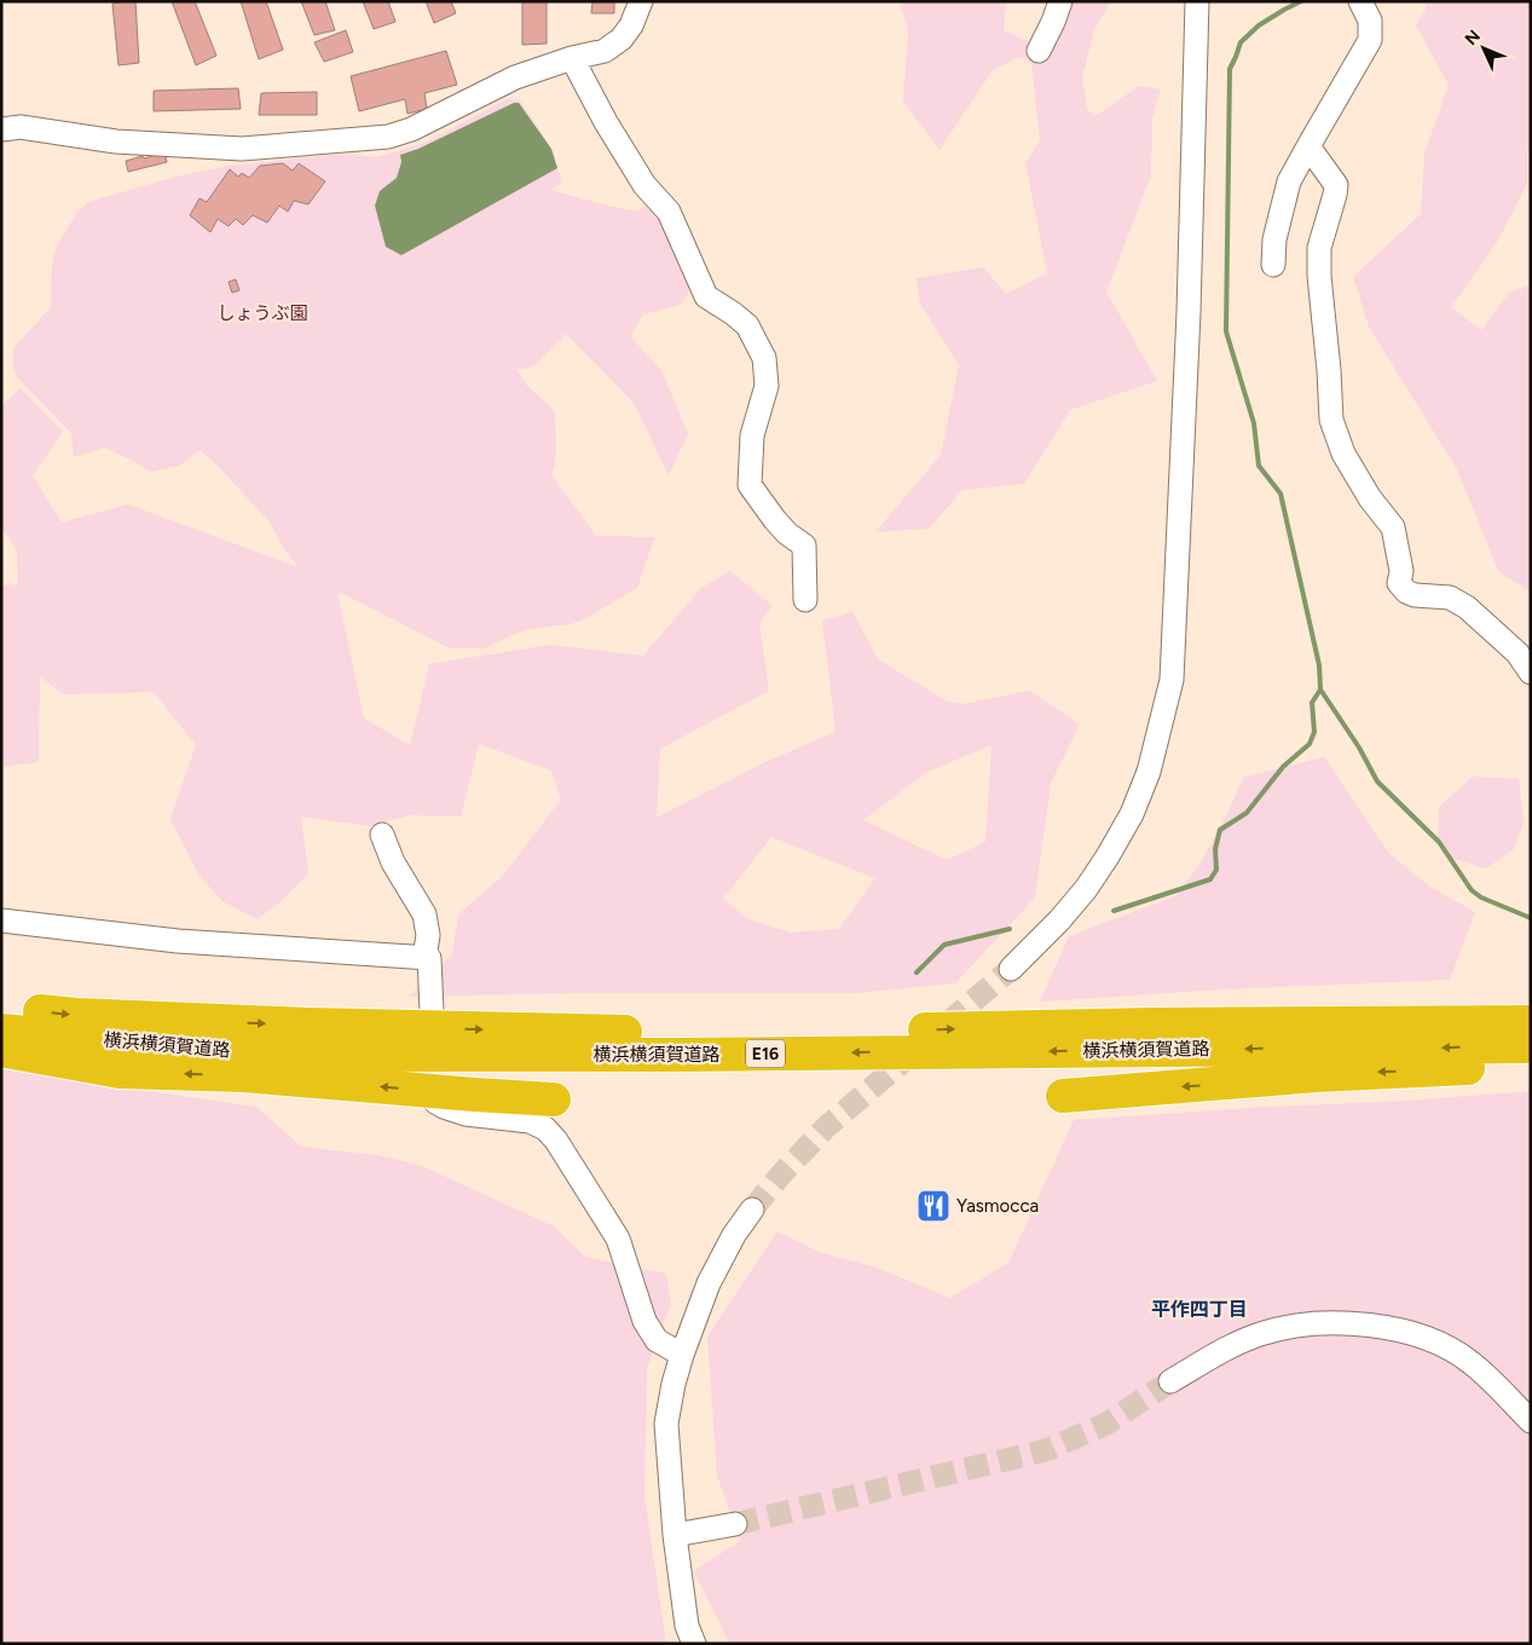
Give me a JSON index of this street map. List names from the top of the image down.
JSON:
{
  "streets": {
    "highway": ["横浜横須賀道路", "E16"]
  },
  "districts": ["平作四丁目"],
  "parks": ["しょうぶ園"],
  "places": {
    "restaurant": ["Yasmocca"]
  },
  "north": "top left"
}
